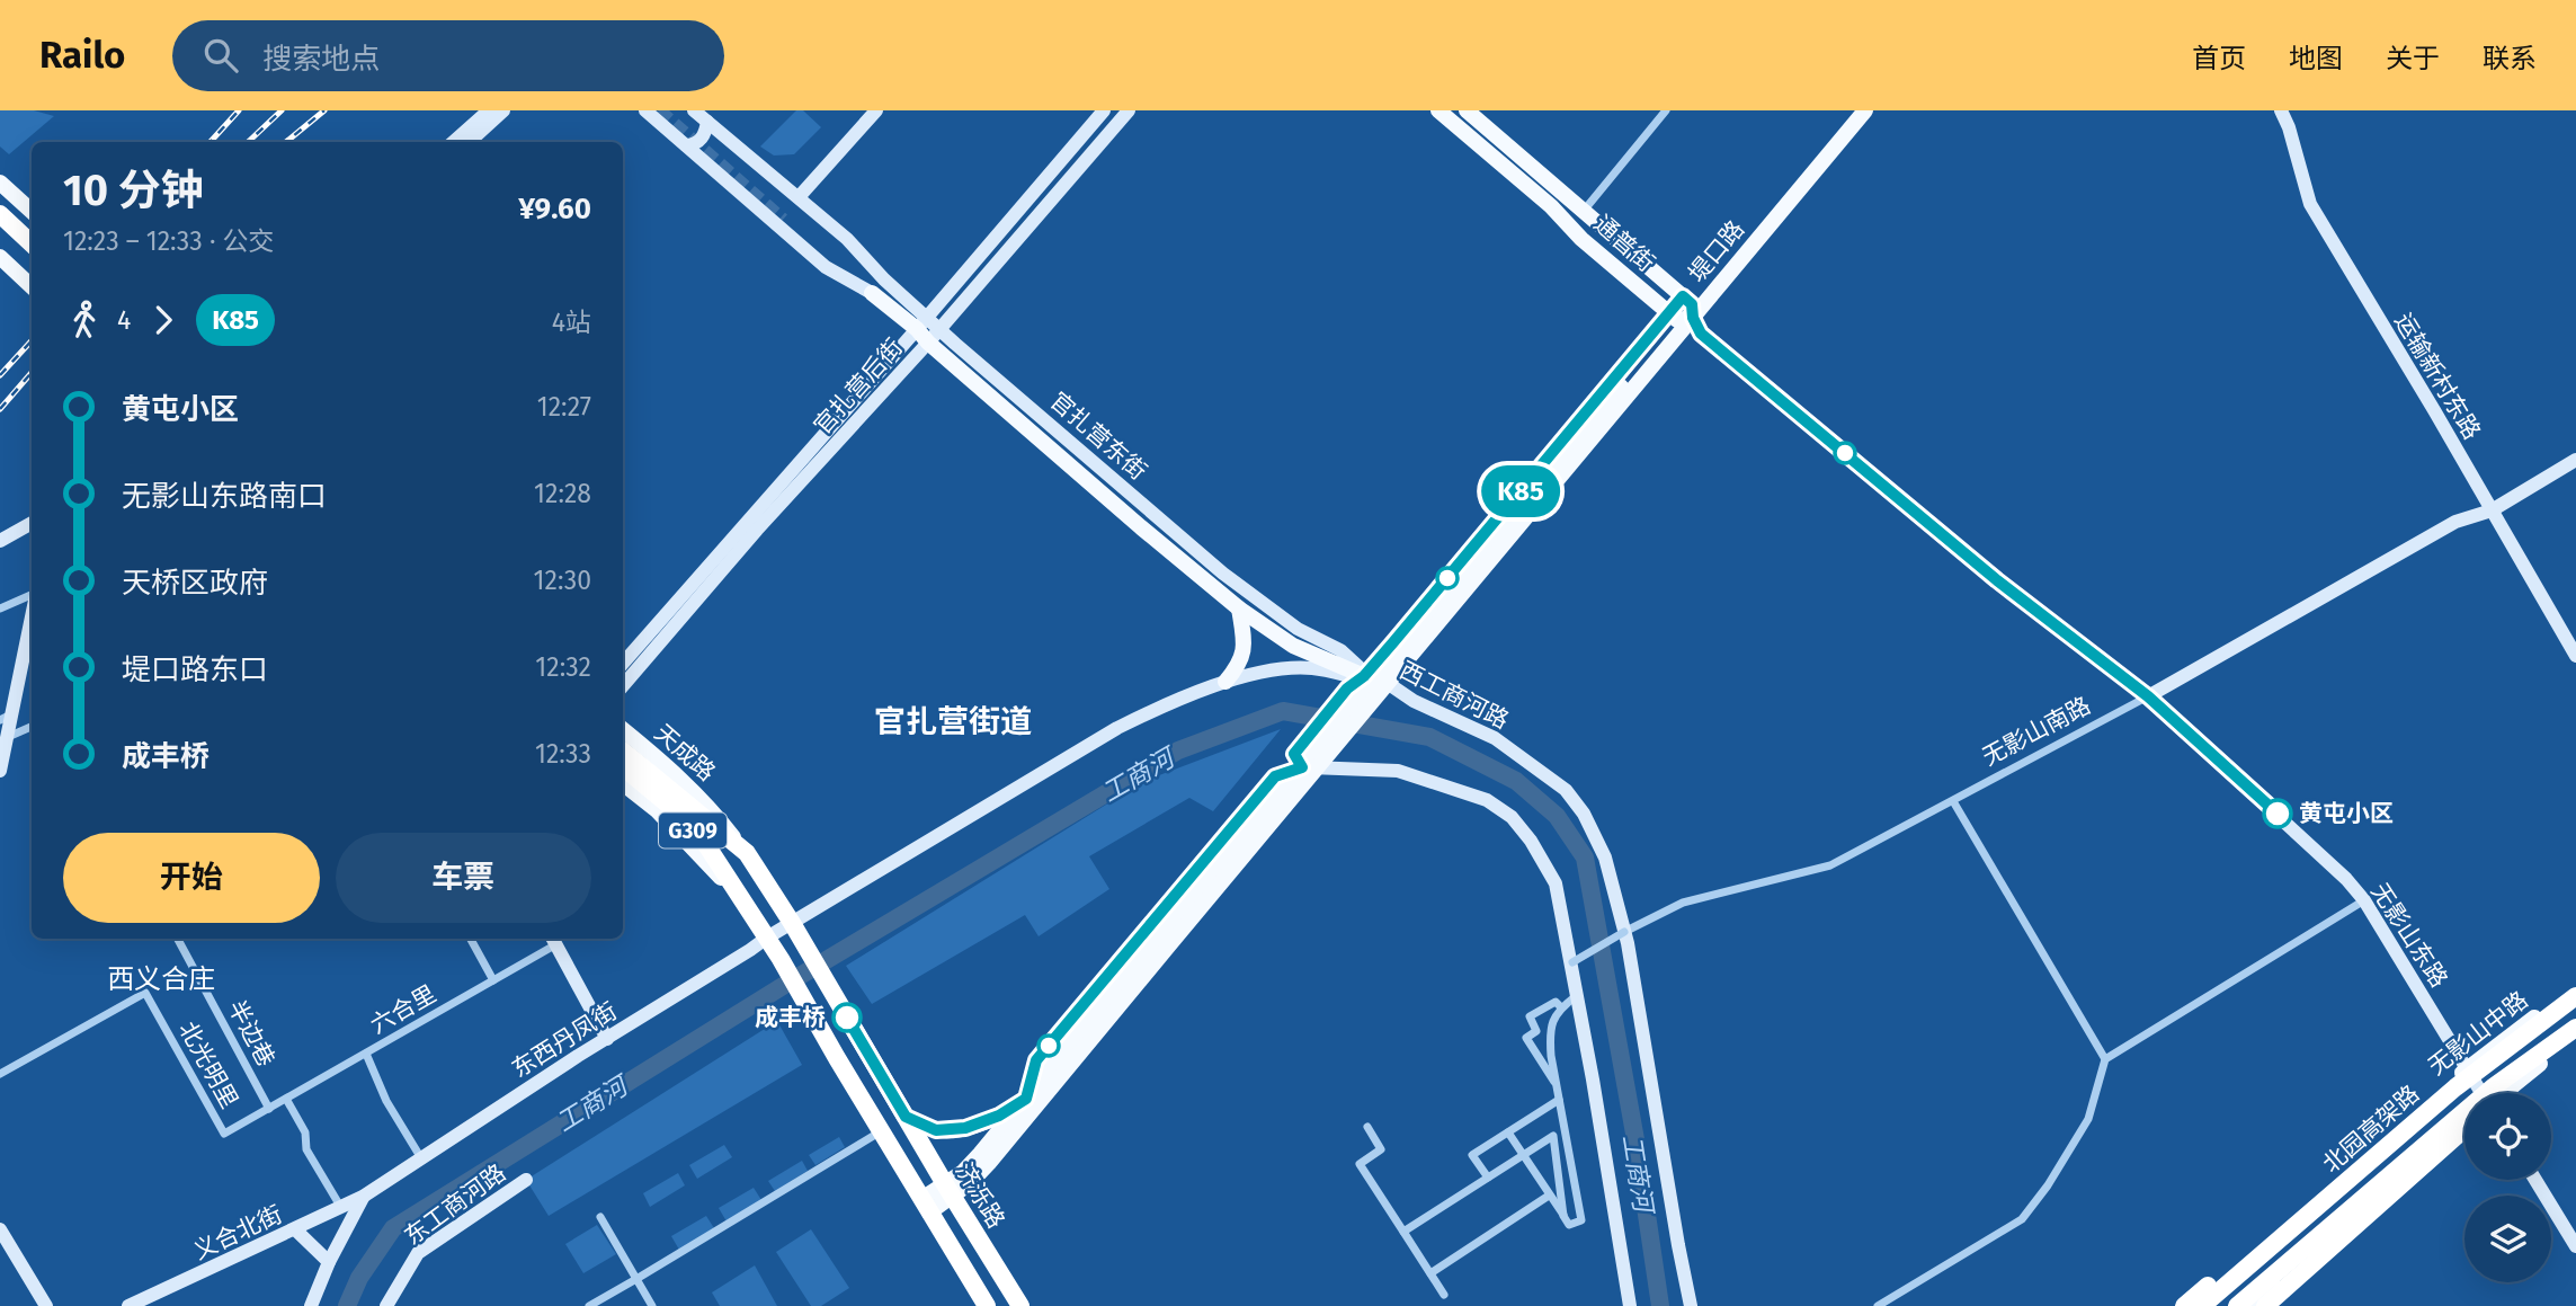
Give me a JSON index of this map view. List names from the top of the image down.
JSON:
{
  "streets": {
    "highway": [
      "天成路",
      "G309",
      "北园高架路",
      "济泺路"
    ],
    "main road": [
      "通普街",
      "堤口路",
      "运输新村东路",
      "官扎营后街",
      "官扎营东街",
      "西工商河路",
      "无影山南路",
      "无影山东路",
      "无影山中路",
      "东西丹凤街",
      "东工商河路",
      "义合北街"
    ],
    "street": ["六合里", "半边巷", "北光明里"]
  },
  "crossings": [
    ["通普街", "堤口路"],
    ["通普街", "无影山东路"],
    ["堤口路", "官扎营东街"],
    ["堤口路", "西工商河路"],
    ["堤口路", "G309"],
    ["堤口路", "无影山东路"],
    ["堤口路", "济泺路"],
    ["运输新村东路", "无影山南路"],
    ["官扎营后街", "官扎营东街"],
    ["官扎营东街", "西工商河路"],
    ["西工商河路", "无影山南路"],
    ["西工商河路", "天成路"],
    ["西工商河路", "东西丹凤街"],
    ["西工商河路", "济泺路"],
    ["无影山南路", "无影山东路"],
    ["天成路", "东西丹凤街"],
    ["天成路", "济泺路"],
    ["G309", "东西丹凤街"],
    ["无影山东路", "无影山中路"],
    ["六合里", "半边巷"],
    ["六合里", "北光明里"],
    ["半边巷", "北光明里"],
    ["无影山中路", "北园高架路"],
    ["东西丹凤街", "济泺路"],
    ["东西丹凤街", "义合北街"]
  ],
  "districts": ["官扎营街道", "西义合庄"],
  "water": ["工商河"],
  "places": ["黄屯小区", "成丰桥"],
  "lines": ["bus line K85"],
  "page": {
    "header": "Railo",
    "search": "搜索地点",
    "nav": [
      "首页",
      "地图",
      "关于",
      "联系"
    ],
    "on_map": "K85",
    "heading": ["10 分钟", "12:23 – 12:33 · 公交", "¥9.60"],
    "legs": ["4", "K85", "4站"],
    "list": [
      {
        "name": "黄屯小区",
        "value": "12:27"
      },
      {
        "name": "无影山东路南口",
        "value": "12:28"
      },
      {
        "name": "天桥区政府",
        "value": "12:30"
      },
      {
        "name": "堤口路东口",
        "value": "12:32"
      },
      {
        "name": "成丰桥",
        "value": "12:33"
      }
    ],
    "buttons": ["开始", "车票"]
  }
}
